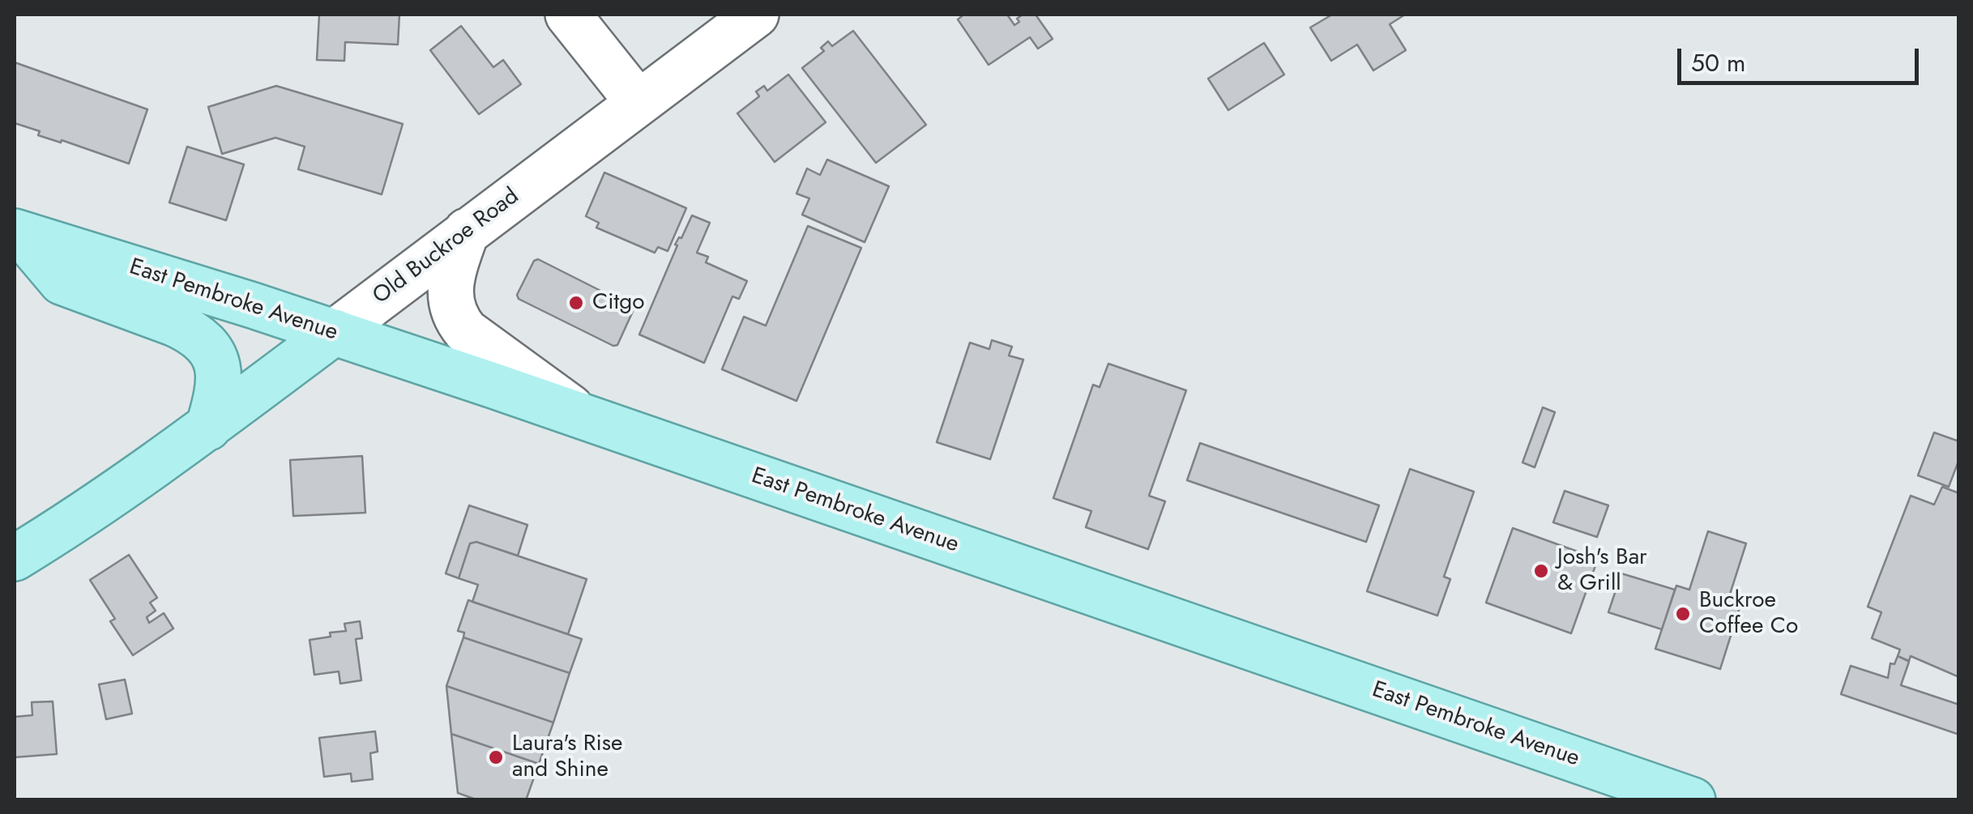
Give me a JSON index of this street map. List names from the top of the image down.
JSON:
{
  "streets": {
    "main road": ["Old Buckroe Road", "East Pembroke Avenue"]
  },
  "crossings": [
    ["Old Buckroe Road", "East Pembroke Avenue"]
  ],
  "places": [
    "Citgo",
    "Josh's Bar & Grill",
    "Buckroe Coffee Co",
    "Laura's Rise and Shine"
  ],
  "scale_bar": "50 m"
}
